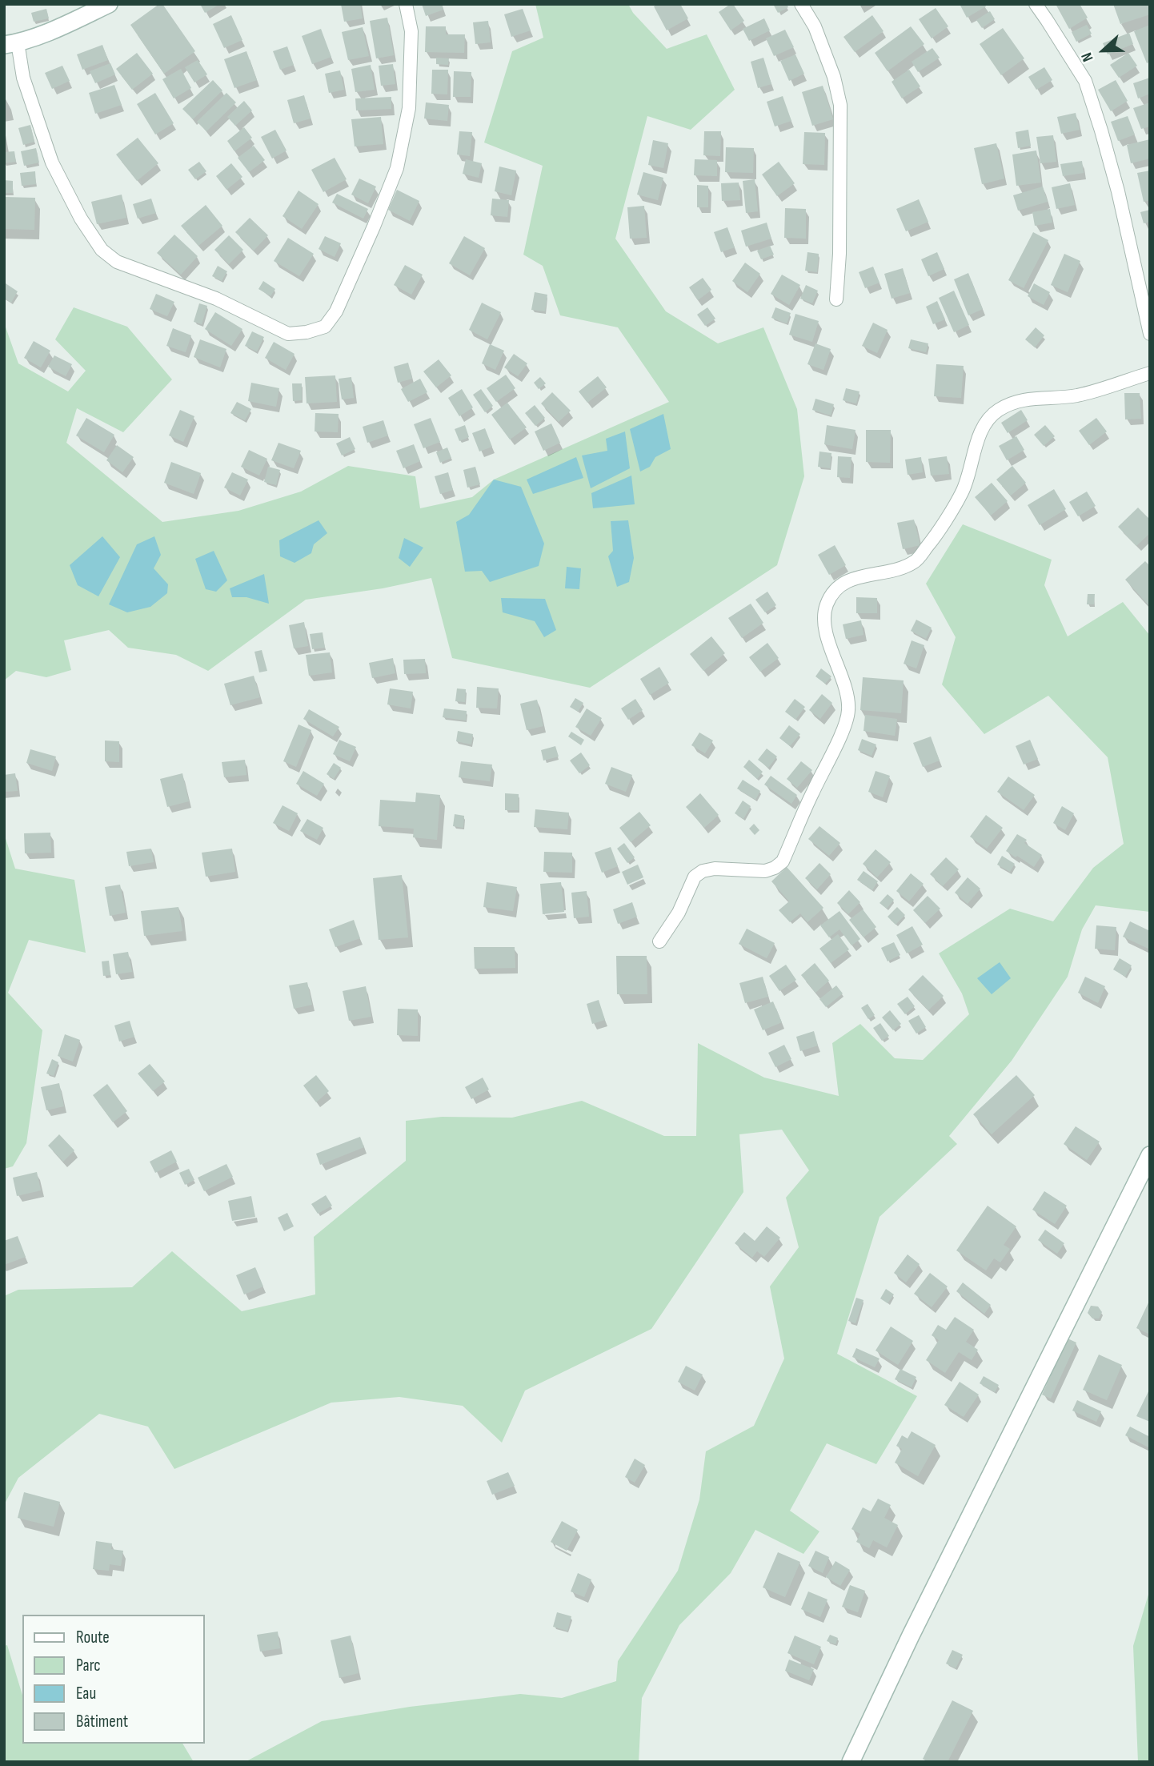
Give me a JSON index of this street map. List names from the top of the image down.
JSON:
{
  "legend": [
    "Route",
    "Parc",
    "Eau",
    "Bâtiment"
  ],
  "north": "left"
}
